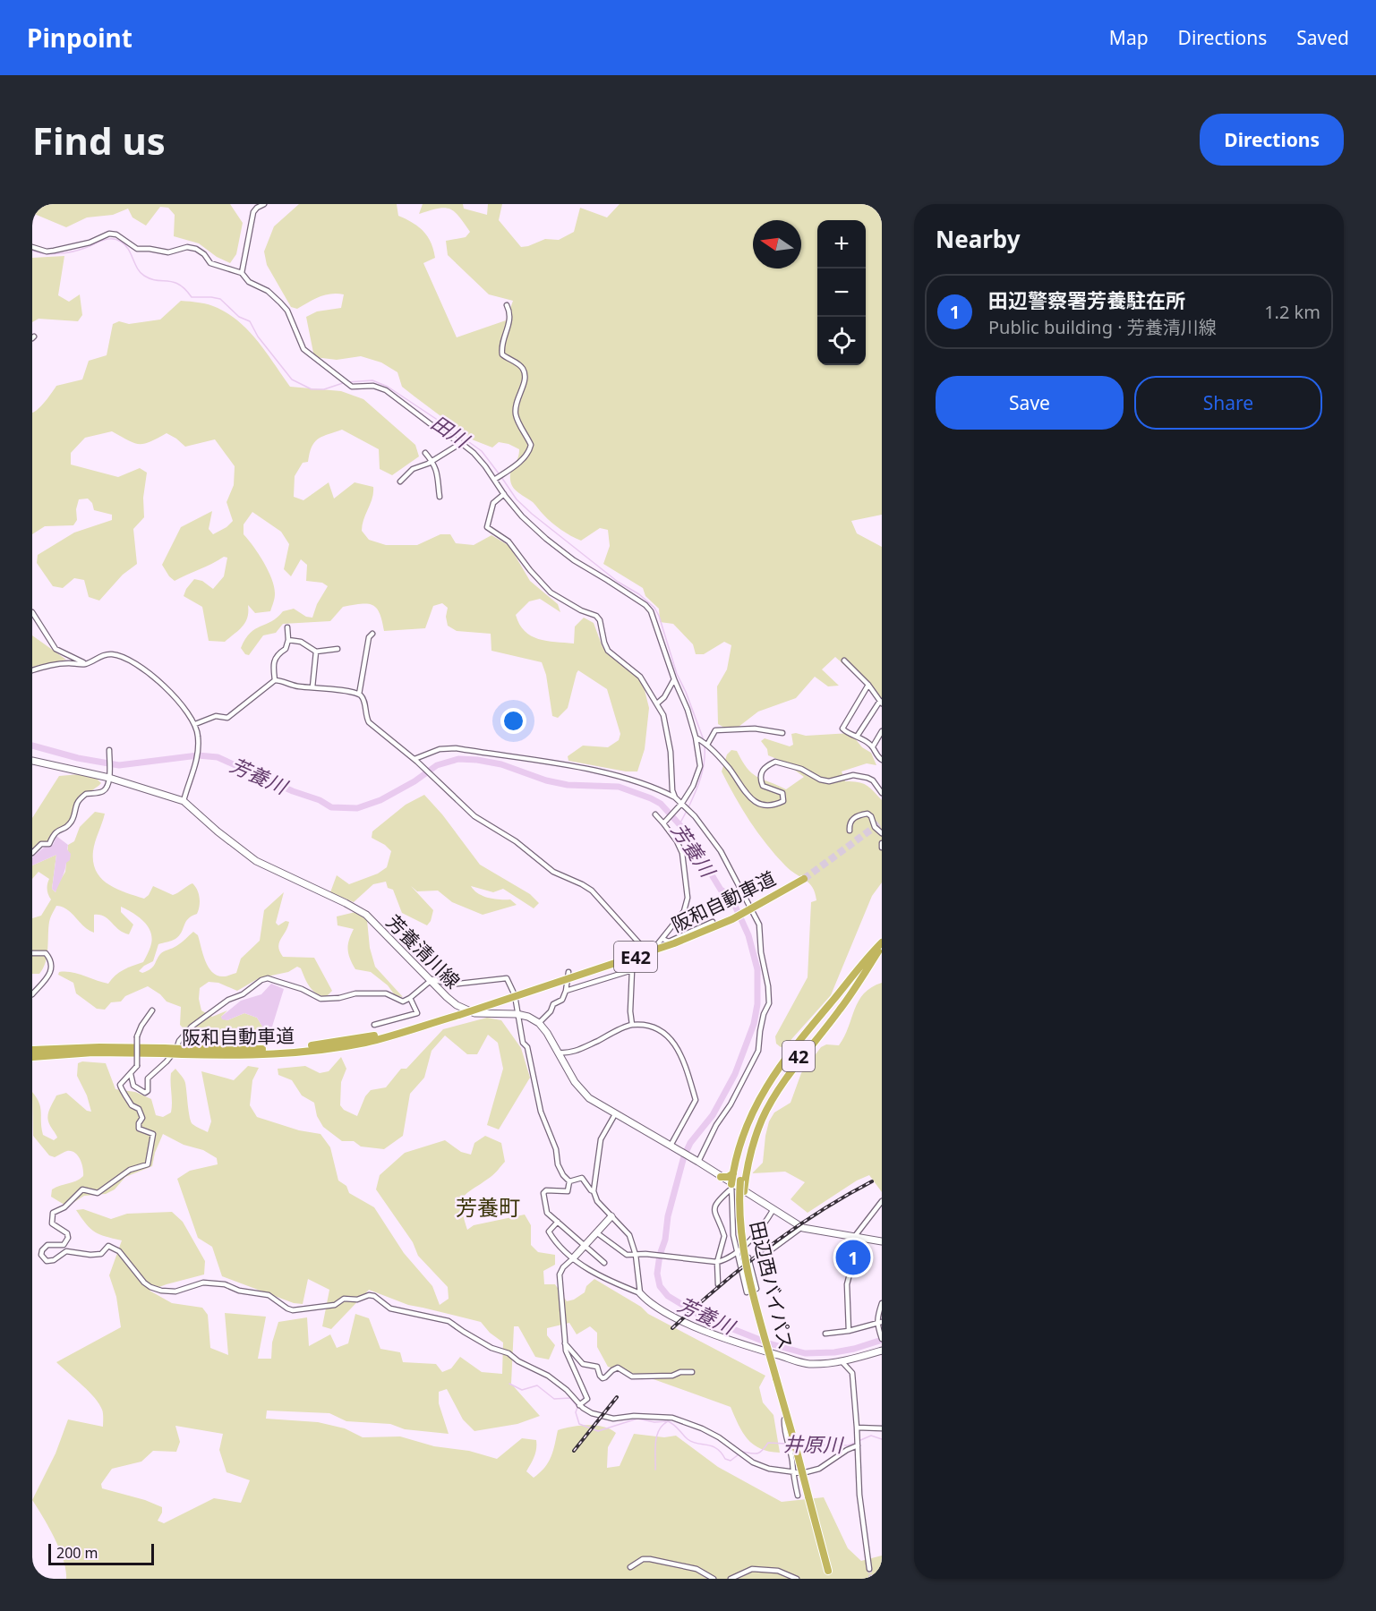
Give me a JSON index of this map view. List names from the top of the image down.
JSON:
{
  "streets": {
    "highway": [
      "阪和自動車道",
      "E42",
      "42",
      "田辺西バイパス"
    ],
    "main road": ["芳養清川線"]
  },
  "districts": ["芳養町"],
  "water": ["田川", "芳養川", "井原川"],
  "scale_bar": "200 m",
  "north": "left",
  "page": {
    "header": "Pinpoint",
    "nav": ["Map", "Directions", "Saved"],
    "buttons": [
      "Directions",
      ["Save", "Share"]
    ],
    "title": "Find us",
    "heading": "Nearby",
    "map_buttons": ["+", "−"],
    "list": [
      {
        "mark": "1",
        "name": "田辺警察署芳養駐在所",
        "note": "Public building · 芳養清川線",
        "value": "1.2 km"
      }
    ],
    "pins": "1",
    "scale": "200 m"
  }
}
